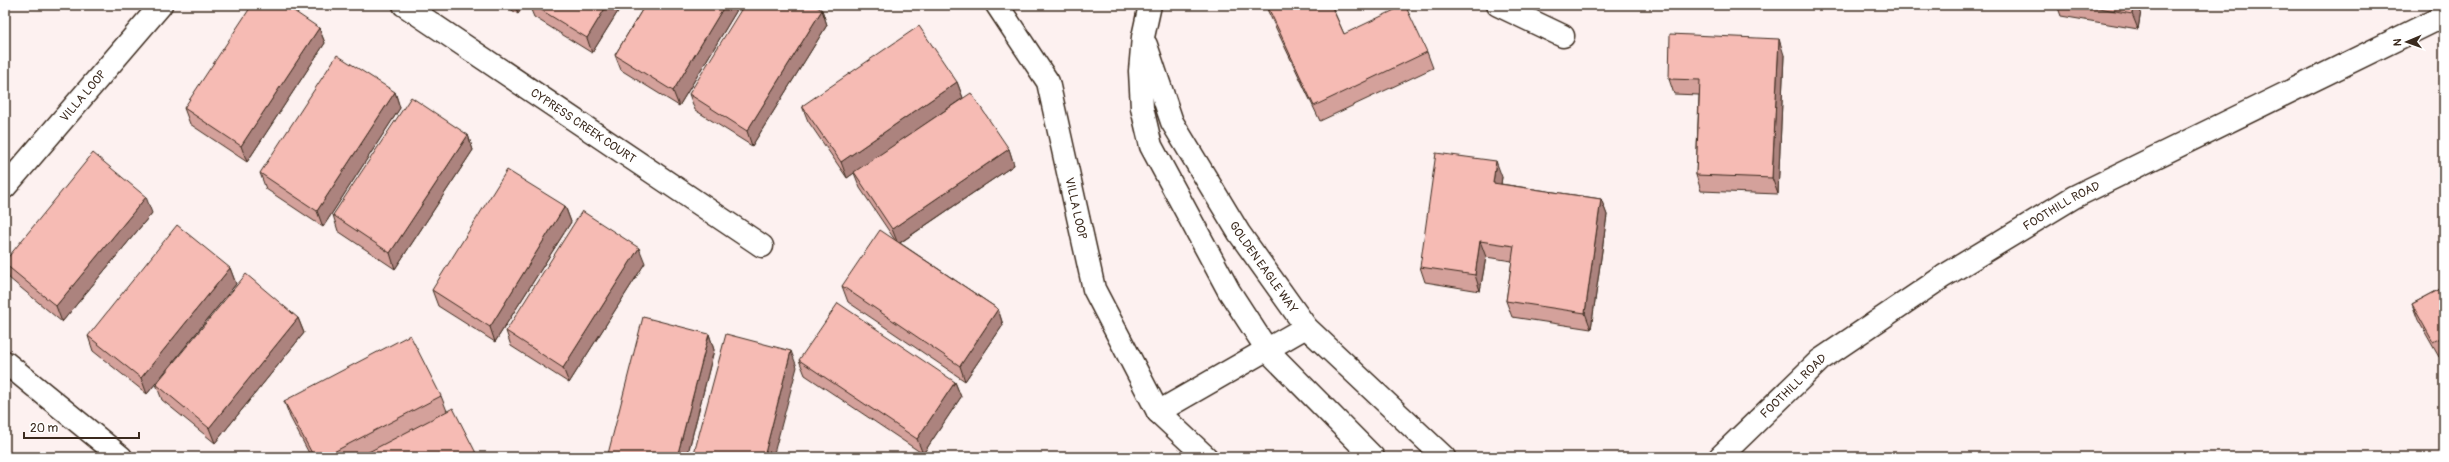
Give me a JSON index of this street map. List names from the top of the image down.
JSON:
{
  "streets": {
    "street": [
      "VILLA LOOP",
      "CYPRESS CREEK COURT",
      "FOOTHILL ROAD",
      "GOLDEN EAGLE WAY"
    ]
  },
  "scale_bar": "20 m",
  "north": "left"
}
